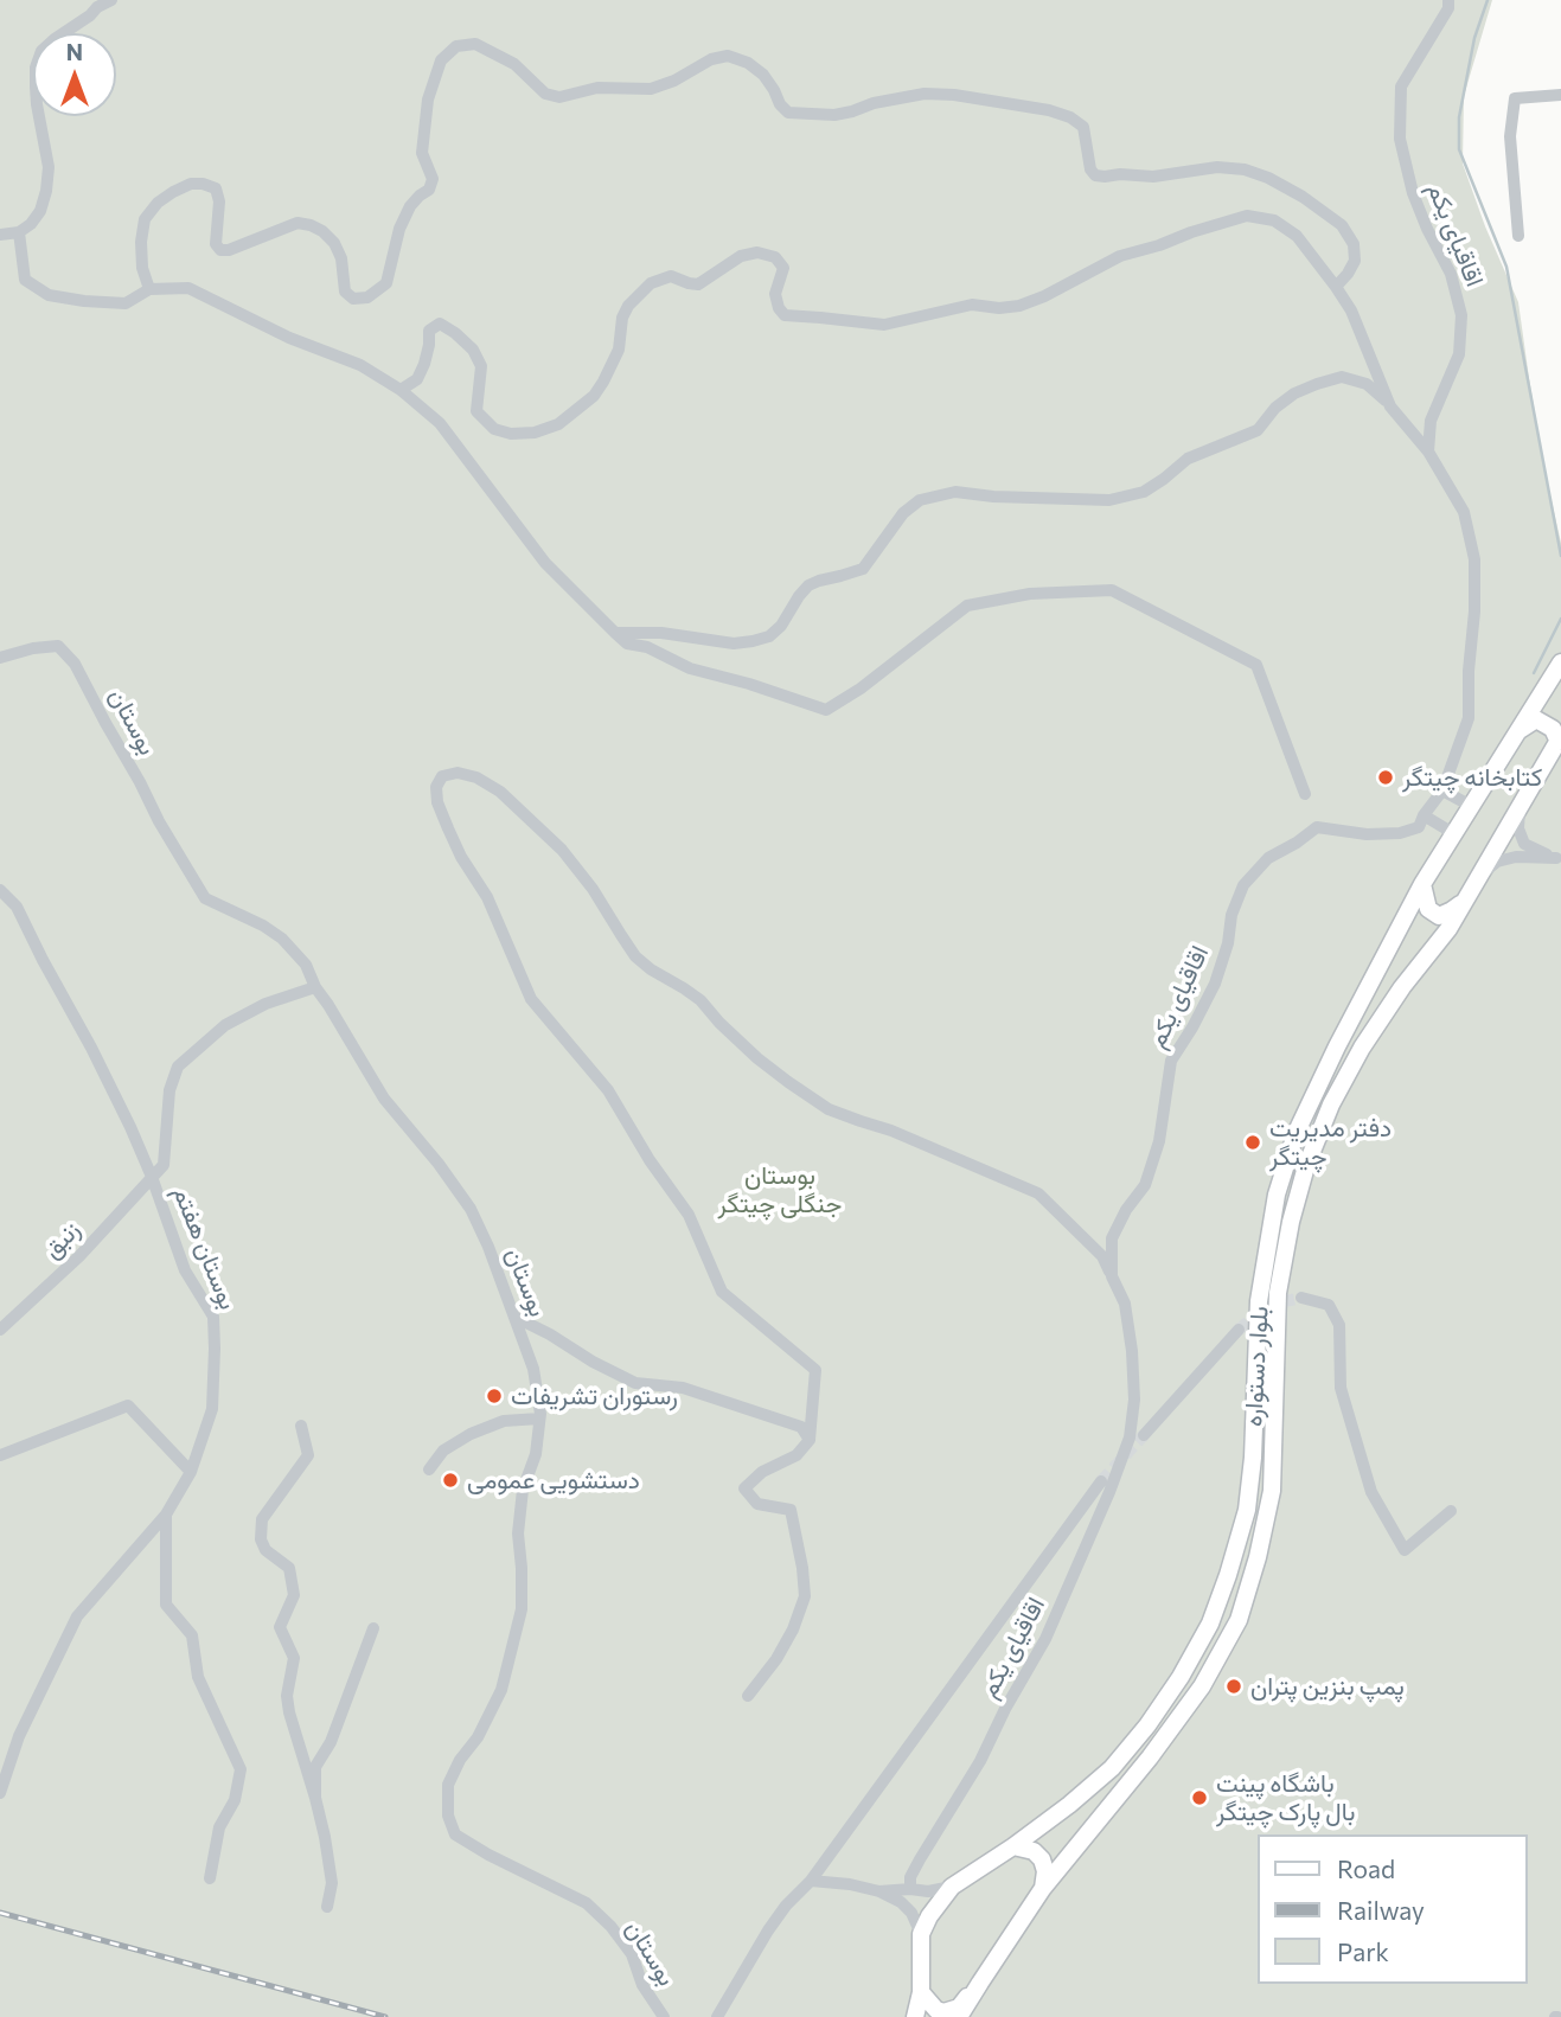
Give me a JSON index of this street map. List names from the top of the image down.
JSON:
{
  "streets": {
    "main road": ["بلوار دستواره"],
    "street": [
      "اقاقیای یکم",
      "بوستان",
      "زنبق",
      "بوستان هفتم"
    ]
  },
  "crossings": [
    ["زنبق", "بوستان هفتم"]
  ],
  "parks": ["بوستان جنگلی چیتگر"],
  "places": [
    "کتابخانه چیتگر",
    "دفتر مدیریت چیتگر",
    "رستوران تشریفات",
    "دستشویی عمومی",
    "پمپ بنزین پتران",
    "باشگاه پینت بال پارک چیتگر"
  ],
  "legend": ["Road", "Railway", "Park"],
  "north": "top"
}
